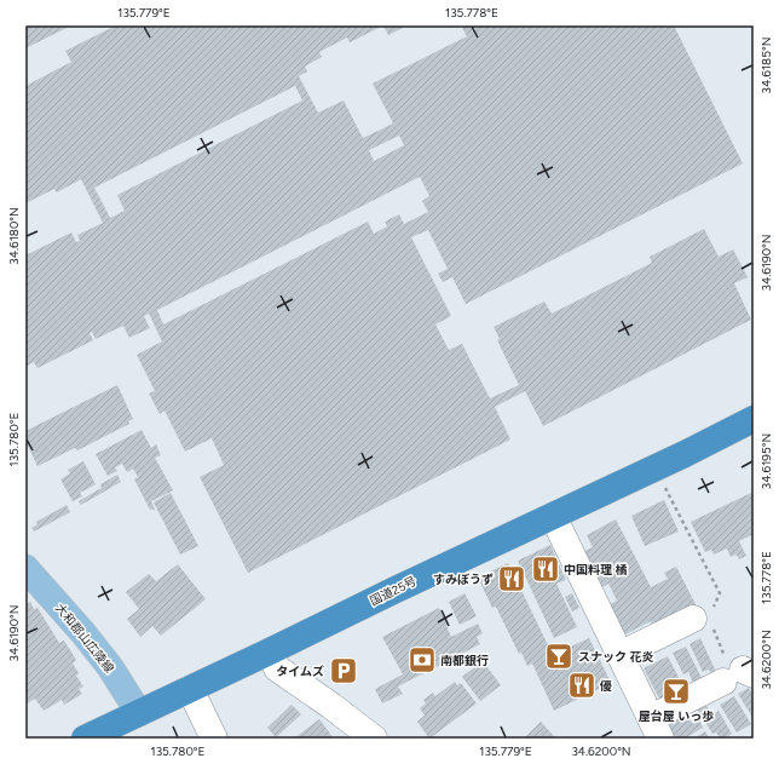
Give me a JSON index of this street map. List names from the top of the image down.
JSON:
{
  "streets": {
    "highway": ["国道25号"],
    "main road": ["大和郡山広陵線"]
  },
  "crossings": [
    ["国道25号", "大和郡山広陵線"]
  ],
  "places": {
    "restaurant": ["中国料理 橘", "すみぼうず", "優"],
    "bar": ["スナック 花炎", "屋台屋 いっ歩"],
    "bank": ["南都銀行"],
    "parking": ["タイムズ"]
  },
  "coordinates": [
    "135.779°E",
    "135.778°E",
    "34.6185°N",
    "34.6180°N",
    "34.6190°N",
    "135.780°E",
    "34.6195°N",
    "34.6200°N"
  ]
}
